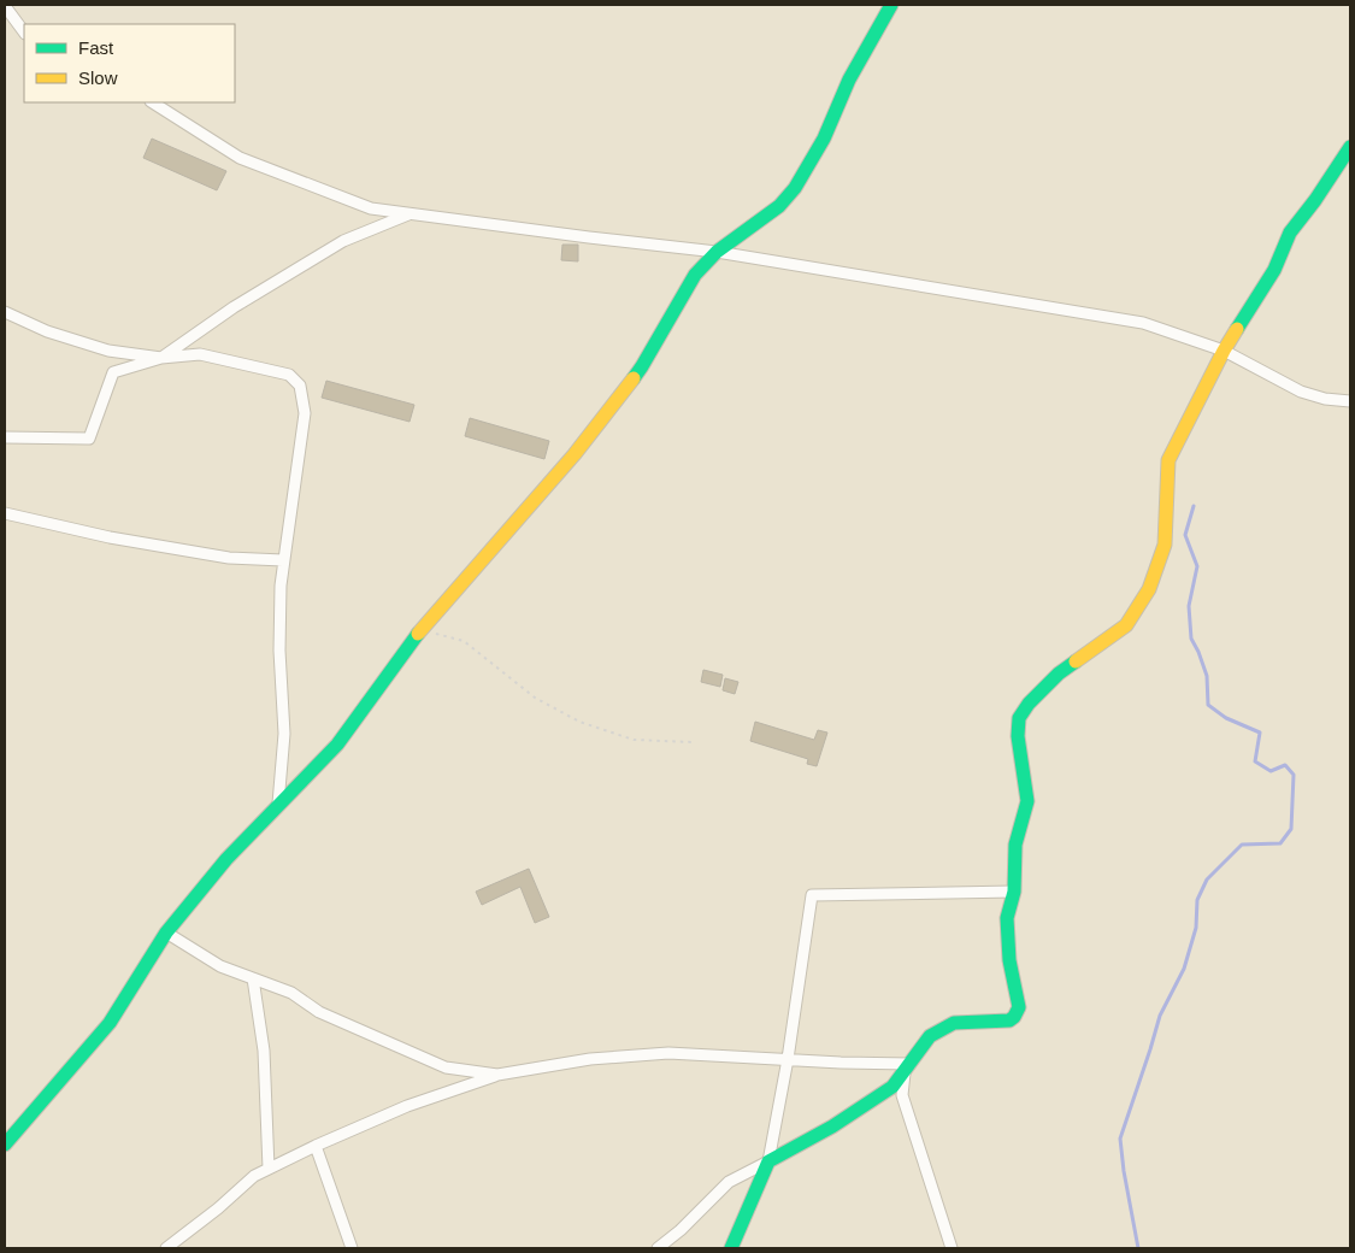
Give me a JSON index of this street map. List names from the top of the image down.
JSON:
{
  "legend": ["Fast", "Slow"]
}
